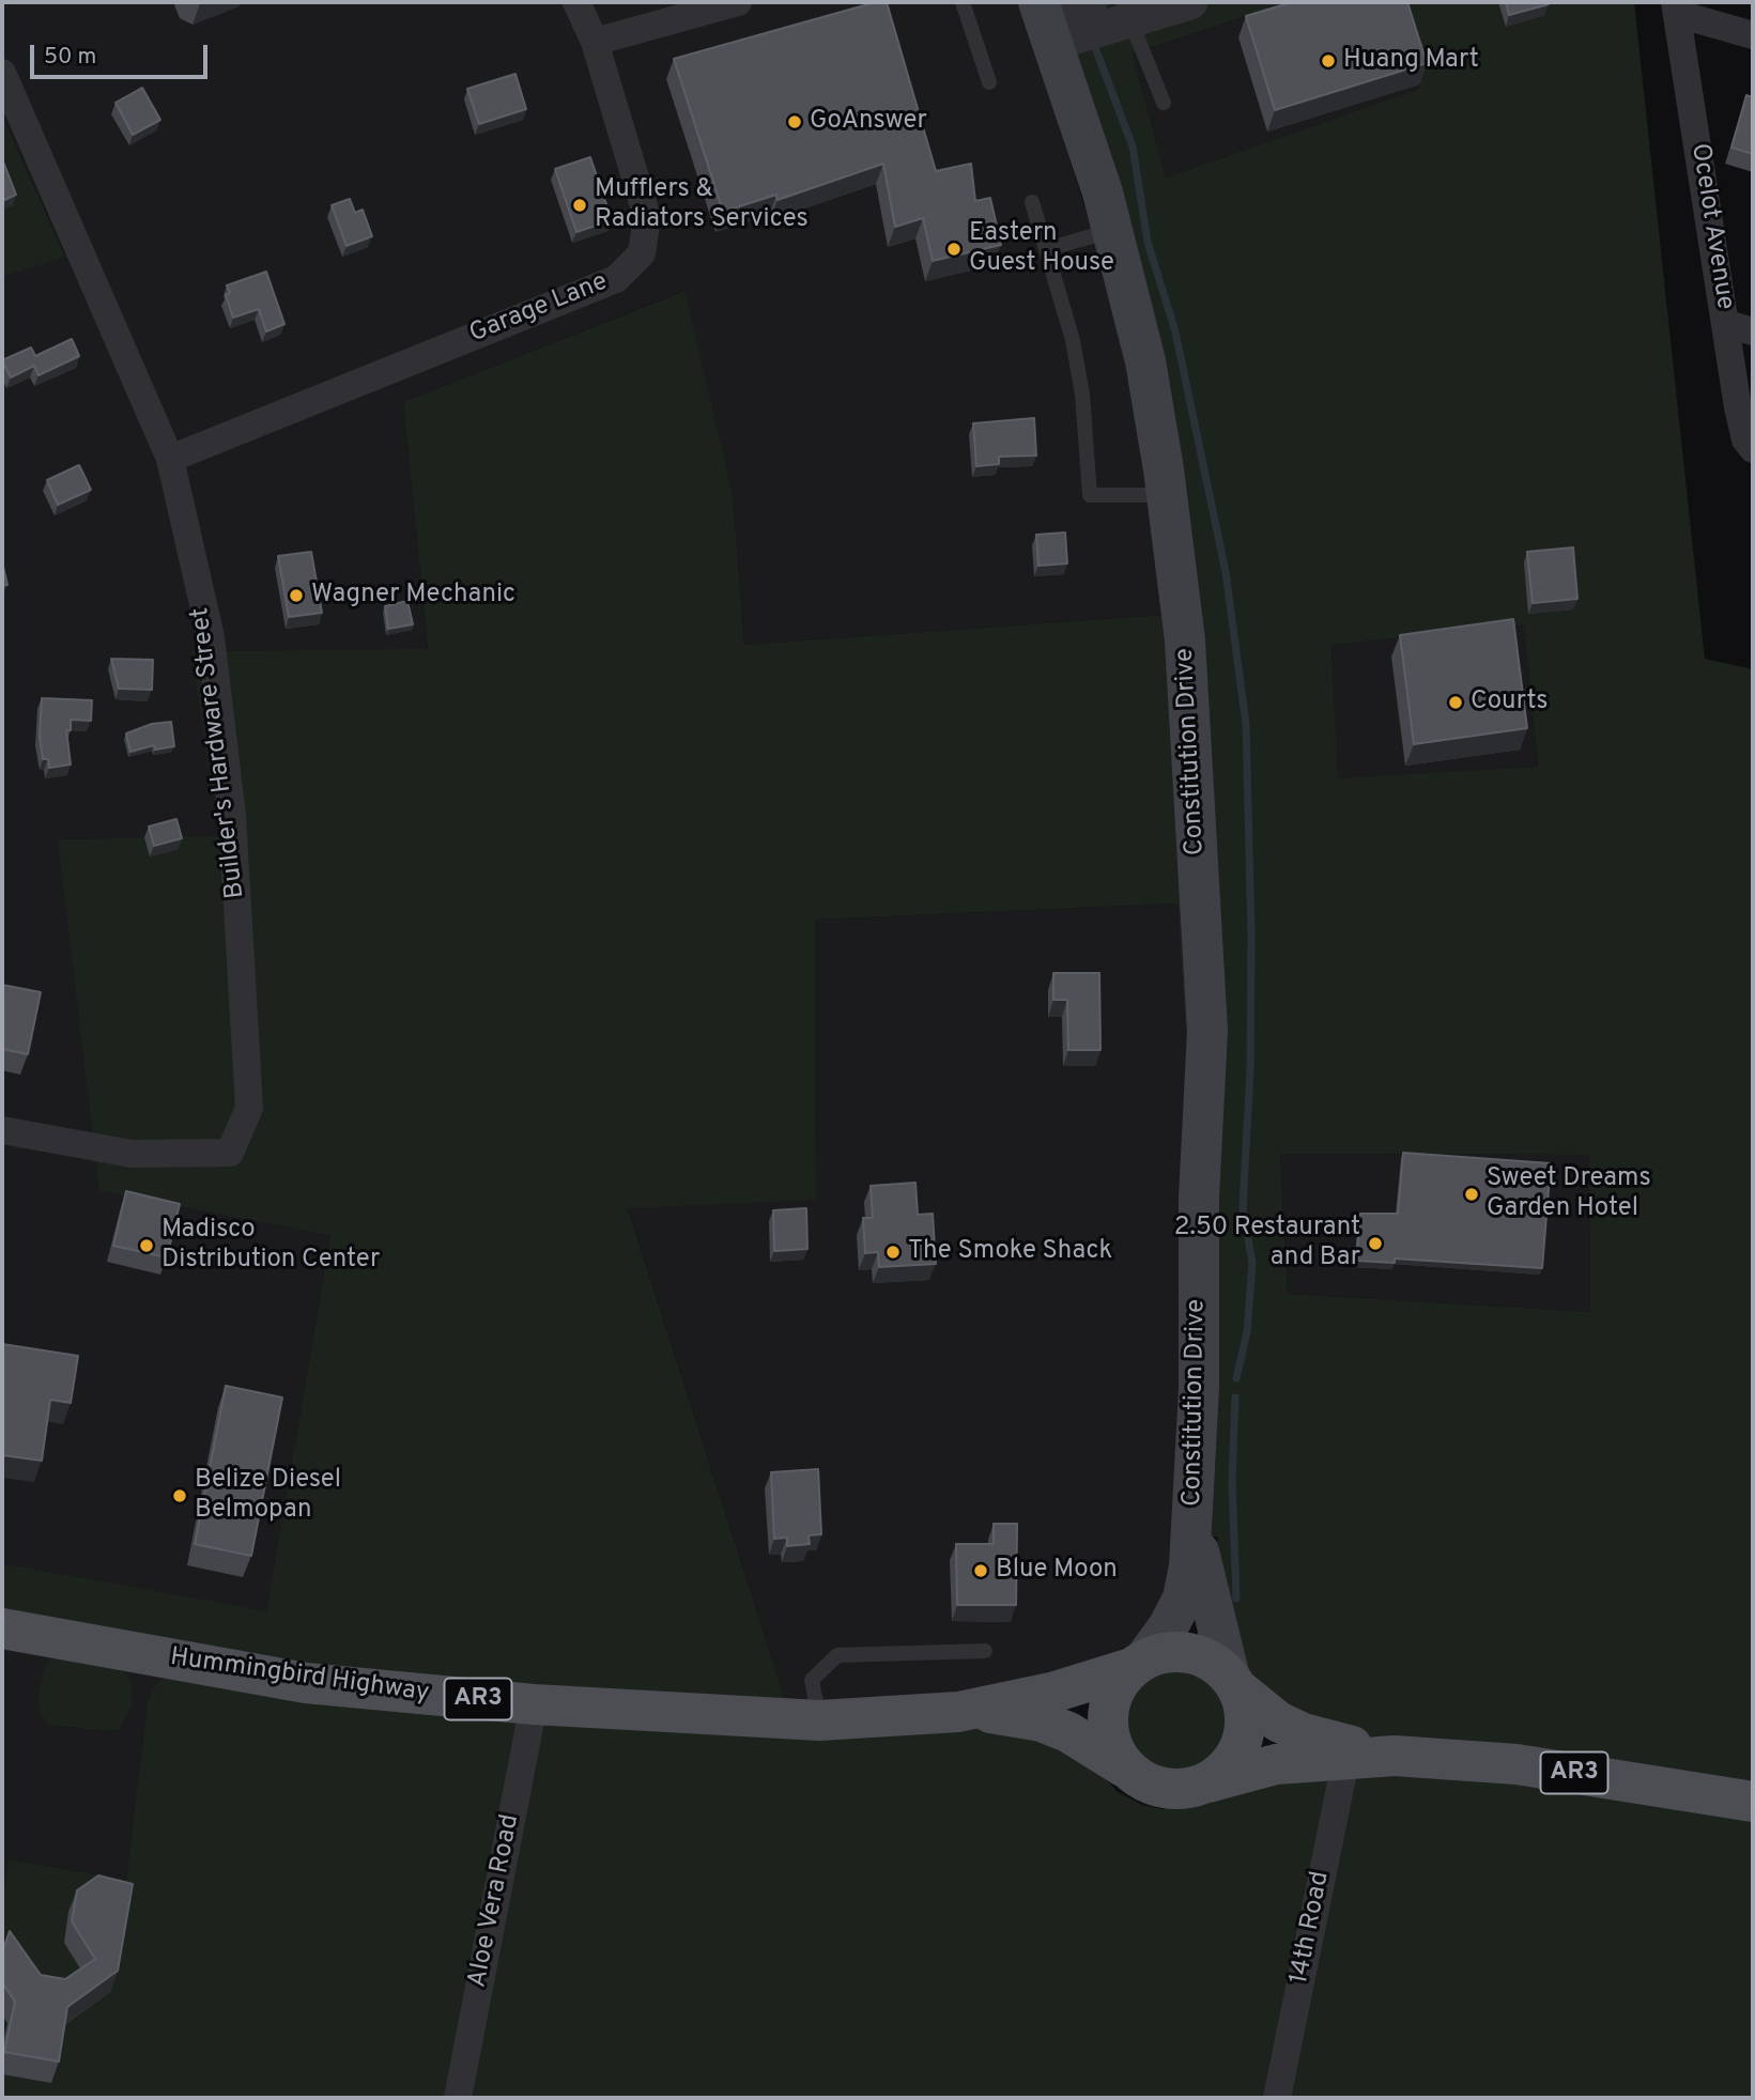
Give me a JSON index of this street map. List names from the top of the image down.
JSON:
{
  "streets": {
    "main road": ["Constitution Drive", "Hummingbird Highway", "AR3"],
    "street": [
      "Ocelot Avenue",
      "Garage Lane",
      "Builder's Hardware Street",
      "Aloe Vera Road",
      "14th Road"
    ]
  },
  "crossings": [
    ["Garage Lane", "Builder's Hardware Street"],
    ["Constitution Drive", "Hummingbird Highway"],
    ["Constitution Drive", "AR3"],
    ["Hummingbird Highway", "AR3"],
    ["Hummingbird Highway", "Aloe Vera Road"],
    ["AR3", "14th Road"]
  ],
  "places": [
    "Huang Mart",
    "GoAnswer",
    "Mufflers & Radiators Services",
    "Eastern Guest House",
    "Wagner Mechanic",
    "Courts",
    "Sweet Dreams Garden Hotel",
    "2.50 Restaurant and Bar",
    "Madisco Distribution Center",
    "The Smoke Shack",
    "Belize Diesel Belmopan",
    "Blue Moon"
  ],
  "scale_bar": "50 m"
}
